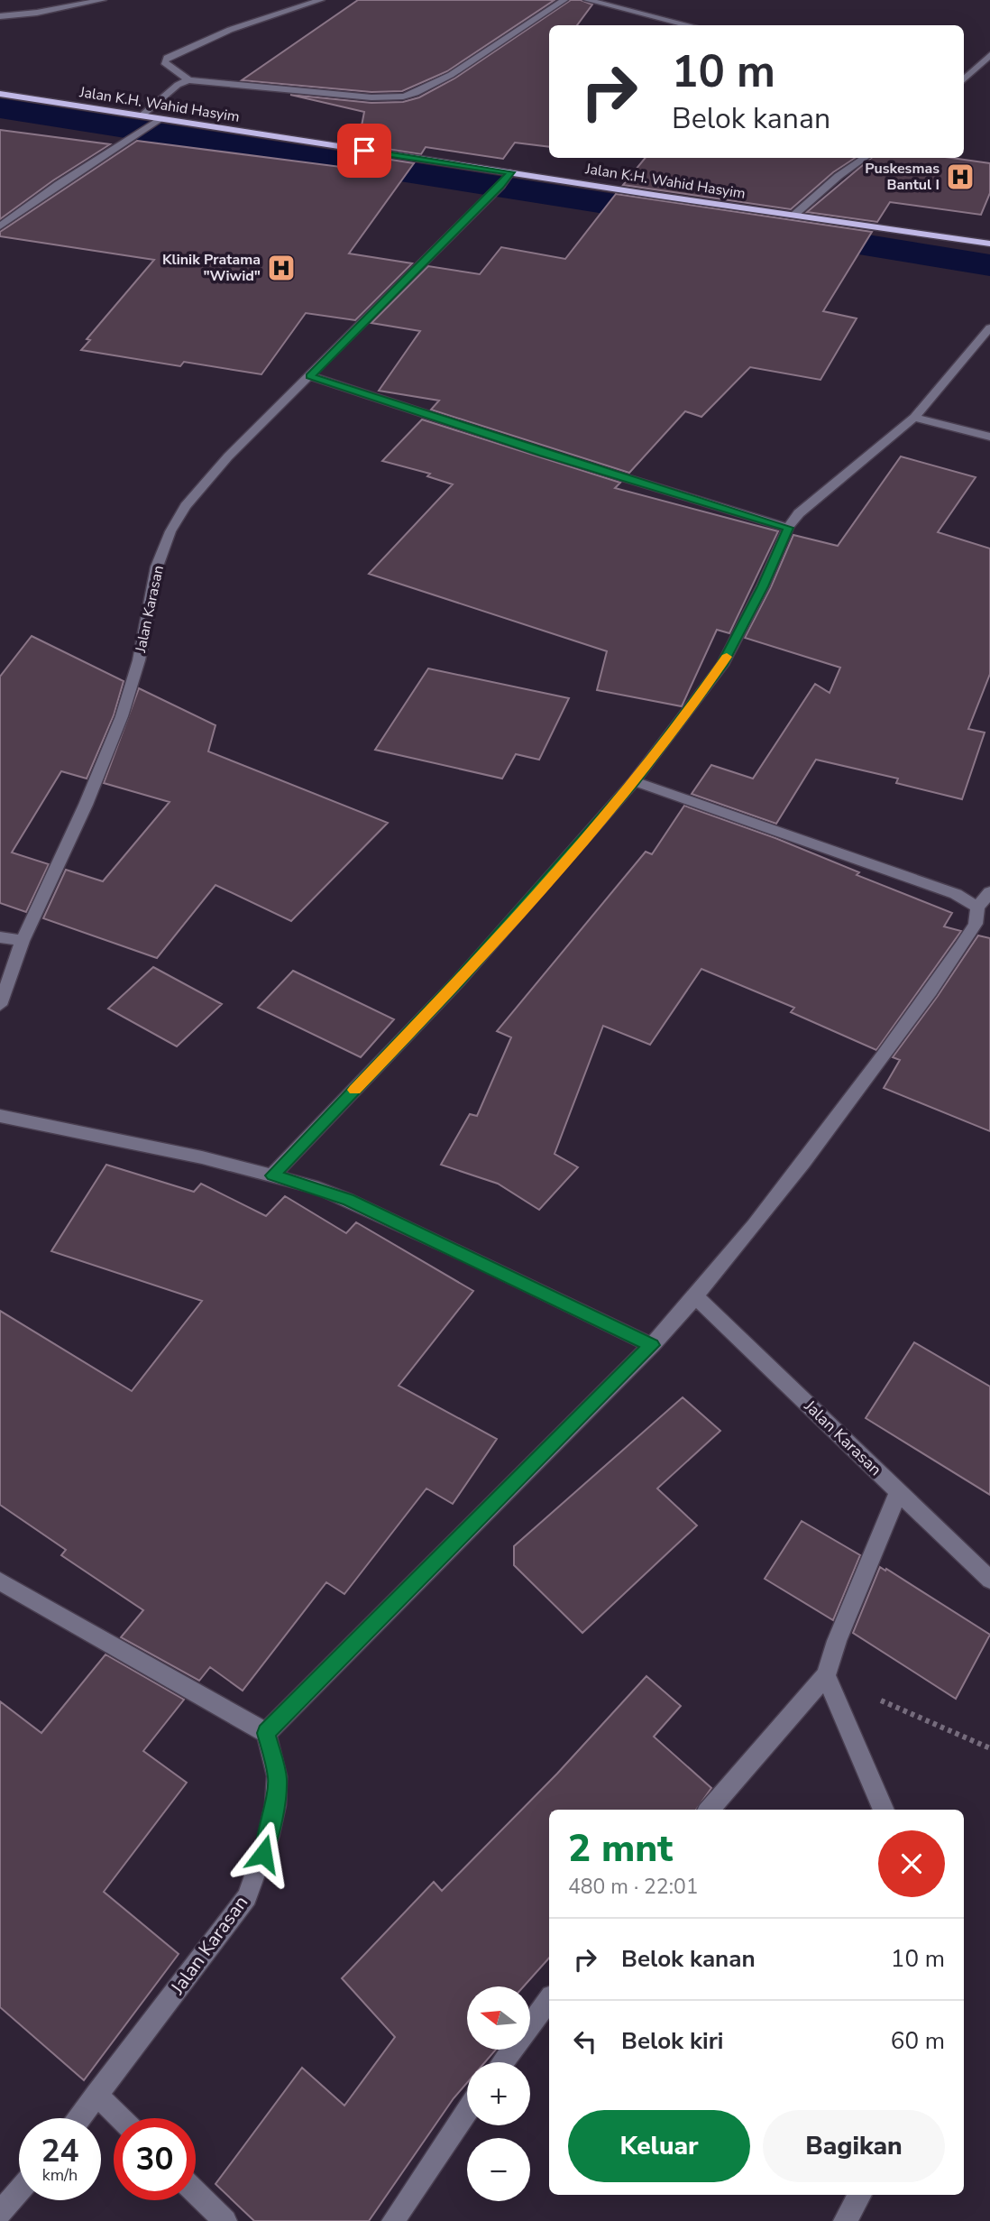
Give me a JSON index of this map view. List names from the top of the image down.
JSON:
{
  "streets": {
    "main road": ["Jalan K.H. Wahid Hasyim"],
    "street": ["Jalan Karasan"]
  },
  "crossings": [
    ["Jalan K.H. Wahid Hasyim", "Jalan Karasan"]
  ],
  "places": {
    "hospital": ["Puskesmas Bantul I", "Klinik Pratama \"Wiwid\""]
  },
  "north": "left",
  "page": {
    "turn": ["10 m", "Belok kanan"],
    "heading": ["2 mnt", "480 m · 22:01"],
    "list": [
      {
        "name": "Belok kanan",
        "value": "10 m"
      },
      {
        "name": "Belok kiri",
        "value": "60 m"
      }
    ],
    "map_buttons": ["+", "−"],
    "buttons": ["Keluar", "Bagikan"],
    "speed": "24 km/h",
    "limit": "30"
  }
}
